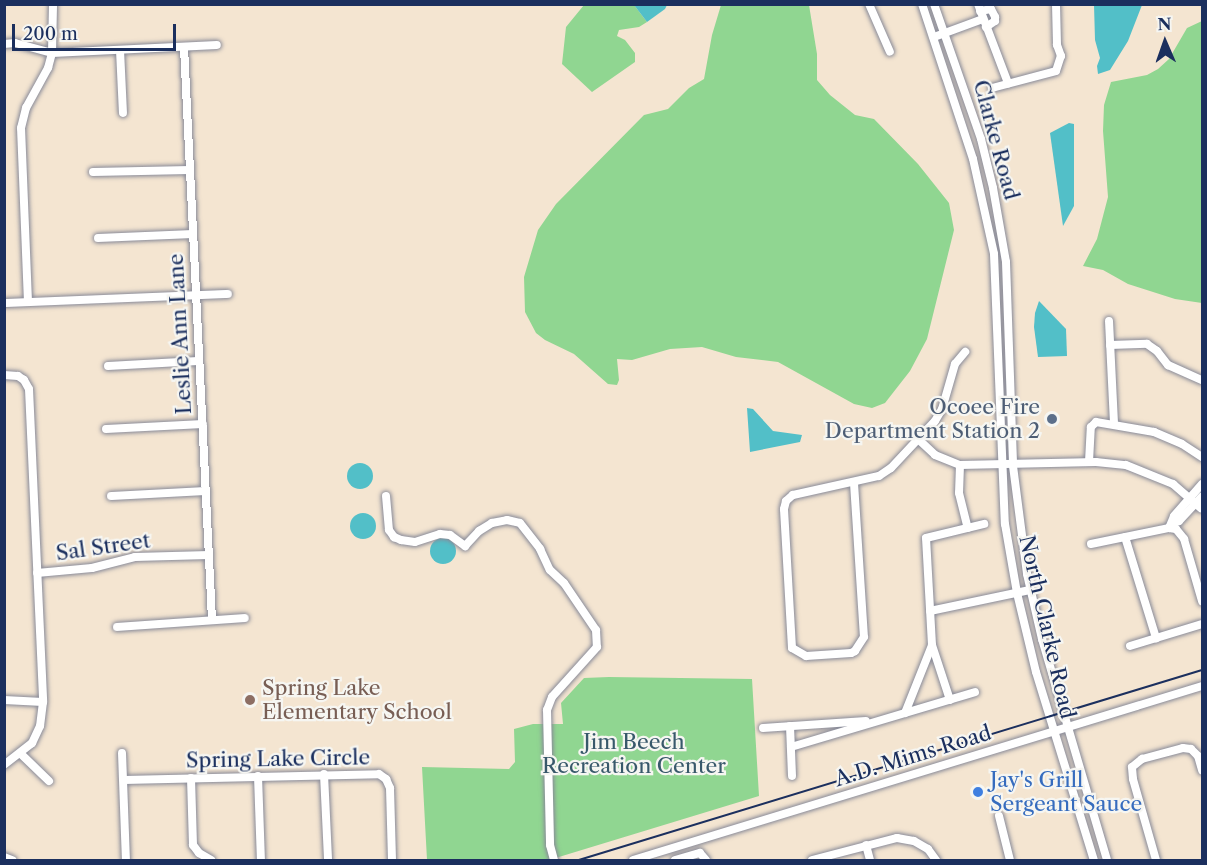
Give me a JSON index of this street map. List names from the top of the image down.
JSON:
{
  "streets": {
    "street": [
      "Clarke Road",
      "Leslie Ann Lane",
      "Sal Street",
      "North Clarke Road",
      "A.D. Mims Road",
      "Spring Lake Circle"
    ]
  },
  "crossings": [
    ["Clarke Road", "North Clarke Road"],
    ["Leslie Ann Lane", "Sal Street"],
    ["North Clarke Road", "A.D. Mims Road"]
  ],
  "parks": ["Jim Beech Recreation Center"],
  "places": ["Ocoee Fire Department Station 2", "Spring Lake Elementary School", "Jay's Grill Sergeant Sauce"],
  "scale_bar": "200 m",
  "north": "top"
}
